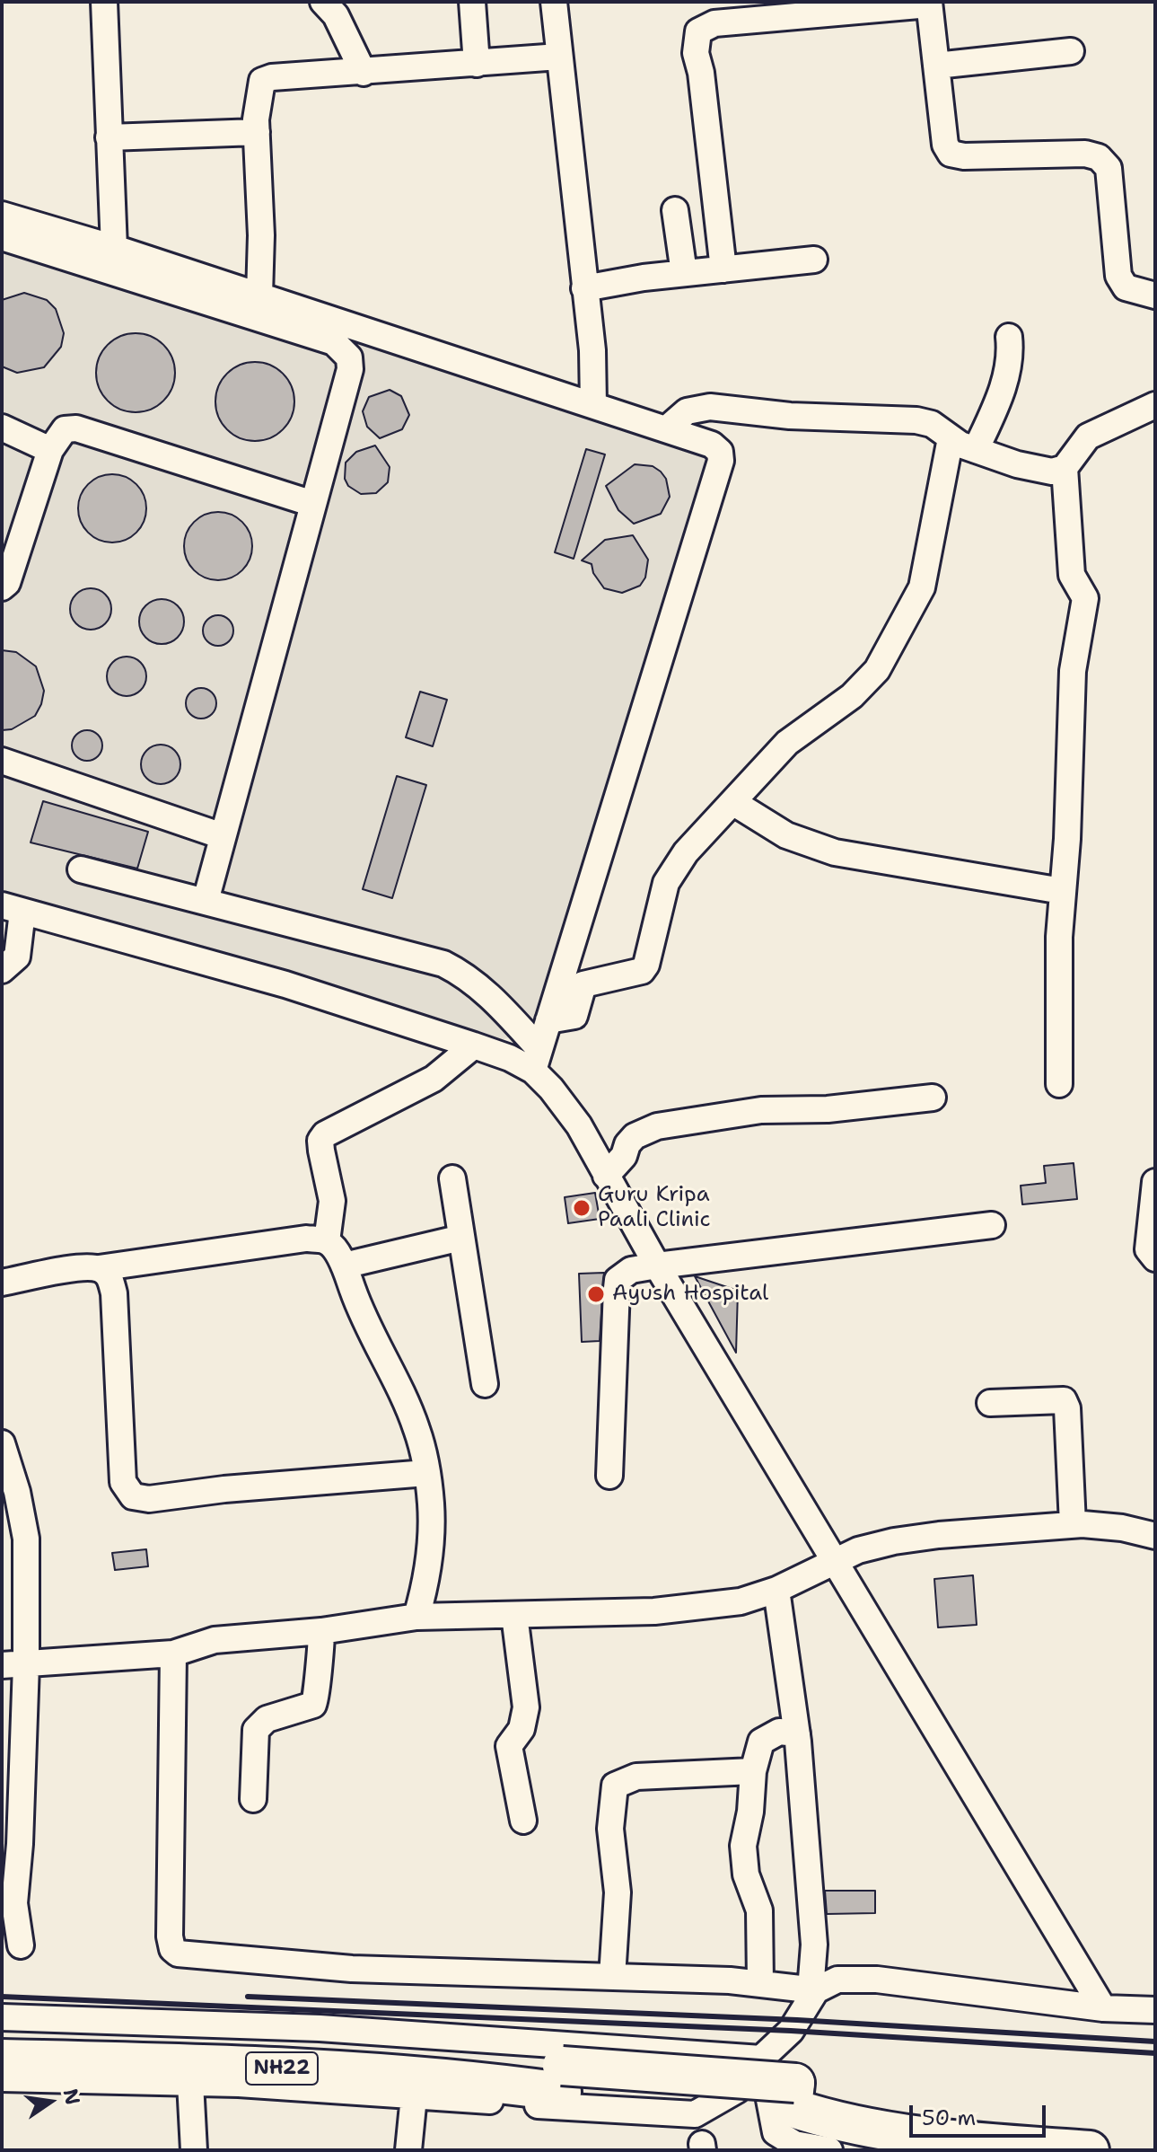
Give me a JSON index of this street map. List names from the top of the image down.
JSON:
{
  "streets": {
    "highway": ["NH22"]
  },
  "places": ["Guru Kripa Paali Clinic", "Ayush Hospital"],
  "scale_bar": "50 m",
  "north": "right"
}
